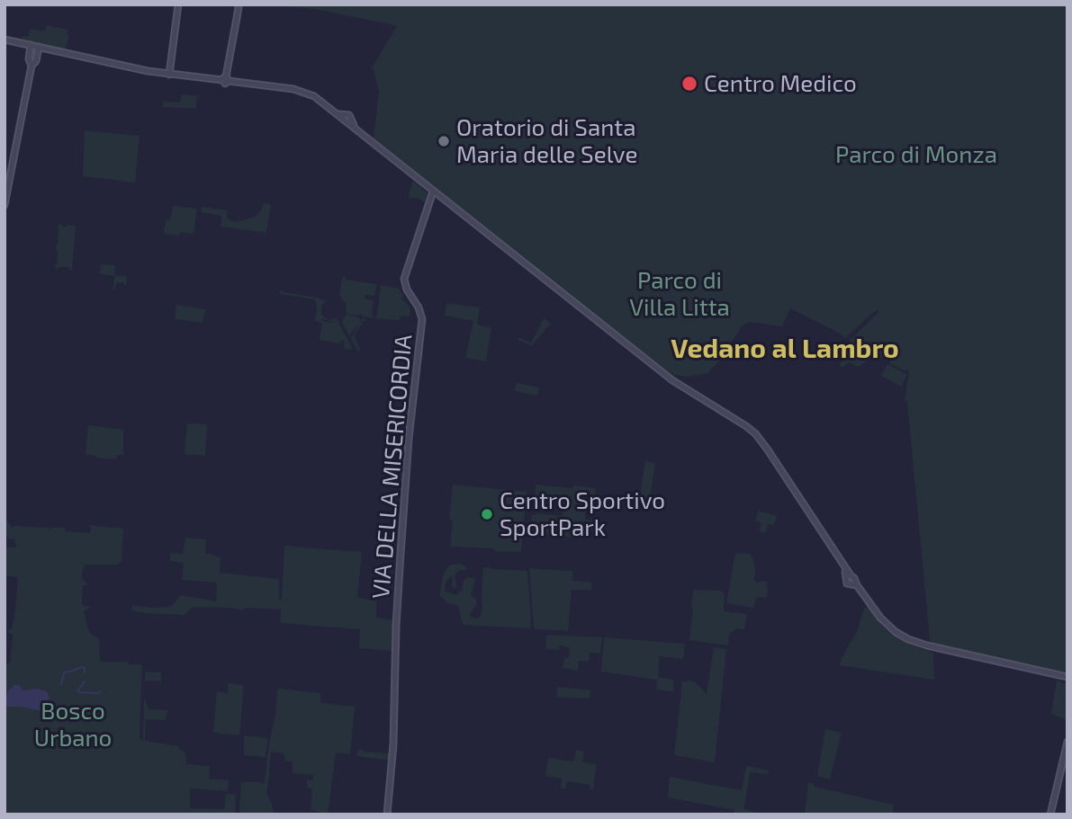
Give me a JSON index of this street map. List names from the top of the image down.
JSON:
{
  "streets": {
    "main road": ["VIA DELLA MISERICORDIA"]
  },
  "districts": ["Vedano al Lambro"],
  "parks": ["Parco di Monza", "Parco di Villa Litta", "Bosco Urbano"],
  "places": ["Centro Medico", "Oratorio di Santa Maria delle Selve", "Centro Sportivo SportPark"]
}
